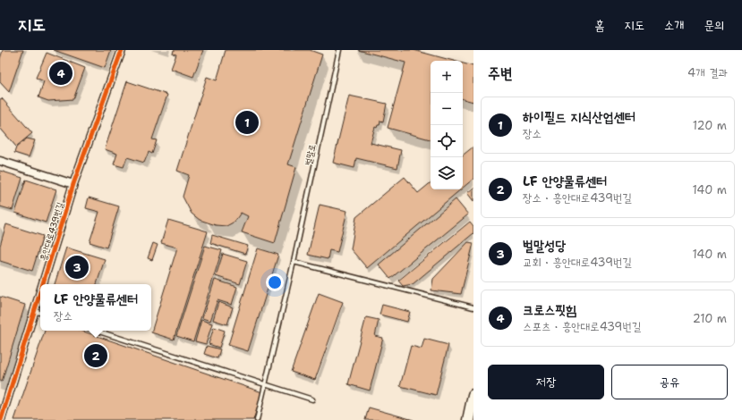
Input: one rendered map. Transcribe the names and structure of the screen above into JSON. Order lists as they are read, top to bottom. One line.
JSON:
{"streets":{"street":["흥안대로439번길"],"lane":["벌말로"]},"page":{"header":"지도","nav":["홈","지도","소개","문의"],"heading":["주변","4개 결과"],"pins":["4","1","3","2"],"map_buttons":["+","−"],"list":[{"mark":"1","name":"하이필드 지식산업센터","note":"장소","value":"120 m"},{"mark":"2","name":"LF 안양물류센터","note":"장소 · 흥안대로439번길","value":"140 m"},{"mark":"3","name":"벌말성당","note":"교회 · 흥안대로439번길","value":"140 m"},{"mark":"4","name":"크로스핏힘","note":"스포츠 · 흥안대로439번길","value":"210 m"}],"popup":["LF 안양물류센터","장소"],"buttons":["저장","공유"]}}
